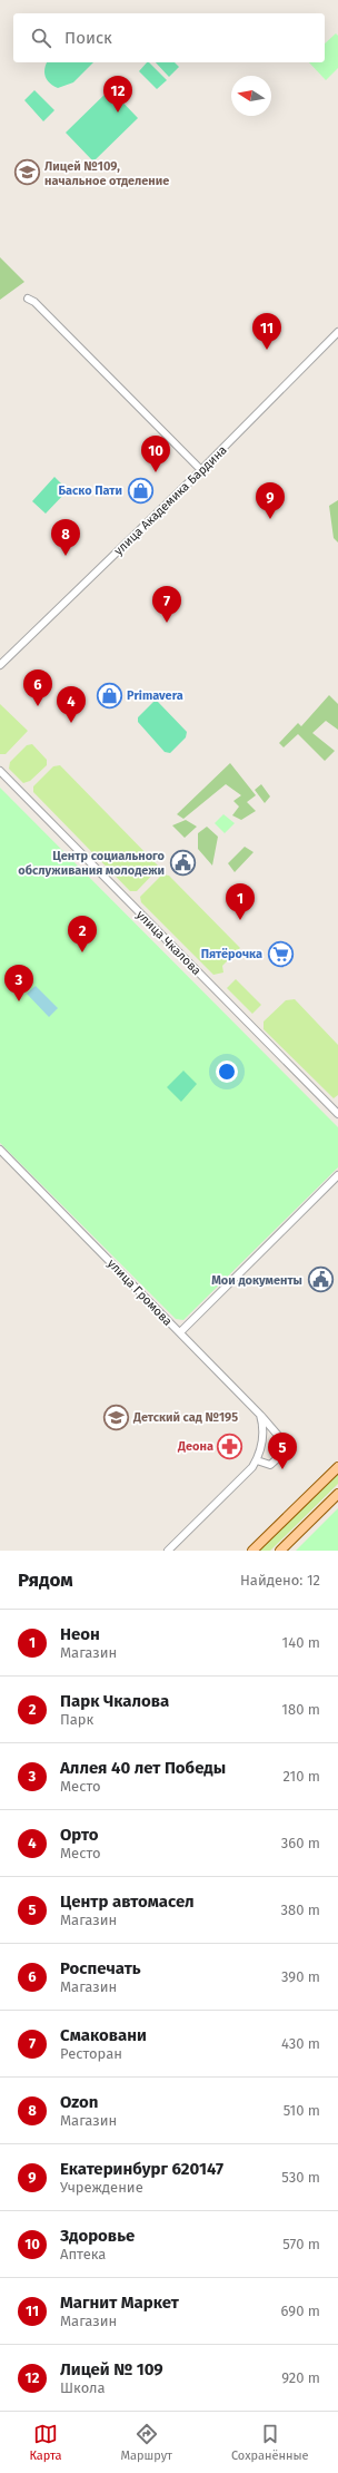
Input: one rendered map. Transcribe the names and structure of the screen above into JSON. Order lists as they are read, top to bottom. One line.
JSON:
{"streets":{"street":["улица Академика Бардина","улица Чкалова","улица Громова"]},"places":{"school or university":["Лицей №109, начальное отделение","Детский сад №195"],"shop":["Баско Пати","Primavera"],"public building":["Центр социального обслуживания молодежи","Мои документы"],"supermarket":["Пятёрочка"],"pharmacy":["Деона"]},"north":"left","page":{"search":"Поиск","pins":["12","11","10","9","8","7","6","4","1","2","3","5"],"heading":["Рядом","Найдено: 12"],"list":[{"mark":"1","name":"Неон","note":"Магазин","value":"140 m"},{"mark":"2","name":"Парк Чкалова","note":"Парк","value":"180 m"},{"mark":"3","name":"Аллея 40 лет Победы","note":"Место","value":"210 m"},{"mark":"4","name":"Орто","note":"Место","value":"360 m"},{"mark":"5","name":"Центр автомасел","note":"Магазин","value":"380 m"},{"mark":"6","name":"Роспечать","note":"Магазин","value":"390 m"},{"mark":"7","name":"Смаковани","note":"Ресторан","value":"430 m"},{"mark":"8","name":"Ozon","note":"Магазин","value":"510 m"},{"mark":"9","name":"Екатеринбург 620147","note":"Учреждение","value":"530 m"},{"mark":"10","name":"Здоровье","note":"Аптека","value":"570 m"},{"mark":"11","name":"Магнит Маркет","note":"Магазин","value":"690 m"},{"mark":"12","name":"Лицей № 109","note":"Школа","value":"920 m"}],"nav":["Карта","Маршрут","Сохранённые"]}}
